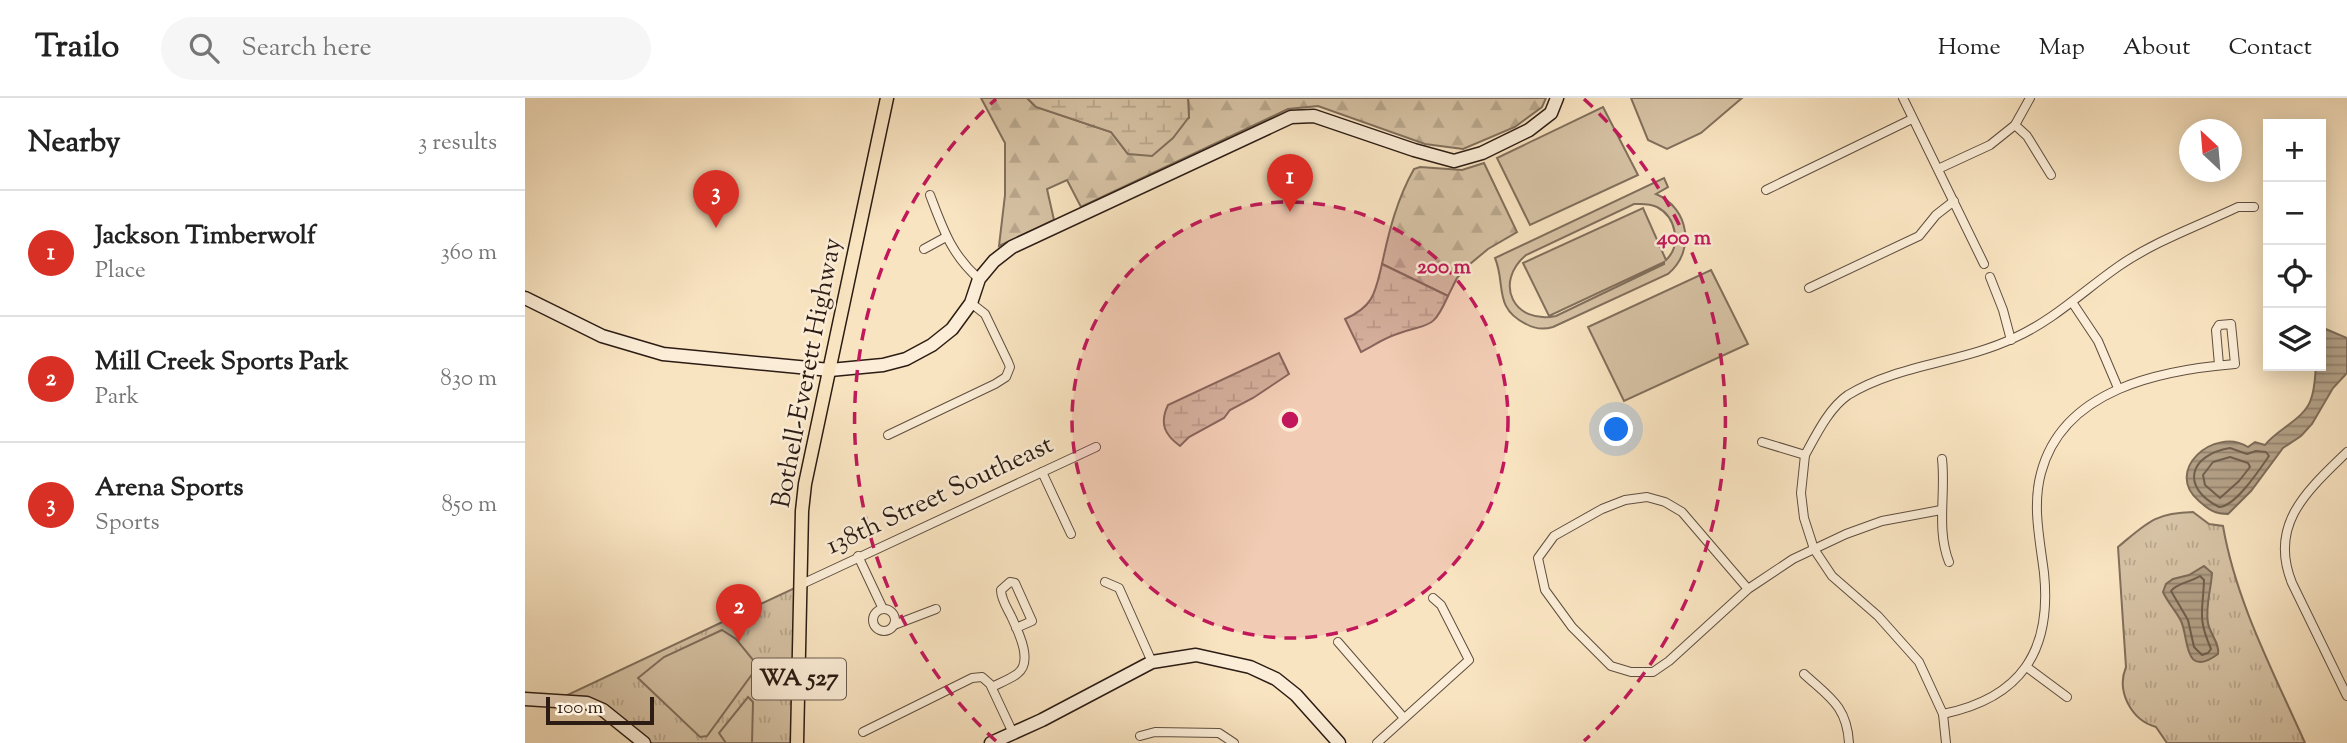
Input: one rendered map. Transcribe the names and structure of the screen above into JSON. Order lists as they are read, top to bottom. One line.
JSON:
{"streets":{"main road":["Bothell-Everett Highway","WA 527"],"street":["138th Street Southeast"]},"crossings":[["Bothell-Everett Highway","138th Street Southeast"]],"scale_bar":"100 m","north":"top left","page":{"header":"Trailo","search":"Search here","nav":["Home","Map","About","Contact"],"heading":["Nearby","3 results"],"map_buttons":["+","−"],"pins":["1","3","2"],"list":[{"mark":"1","name":"Jackson Timberwolf","note":"Place","value":"360 m"},{"mark":"2","name":"Mill Creek Sports Park","note":"Park","value":"830 m"},{"mark":"3","name":"Arena Sports","note":"Sports","value":"850 m"}],"scale":"100 m"},"rings":["400 m","200 m"]}
